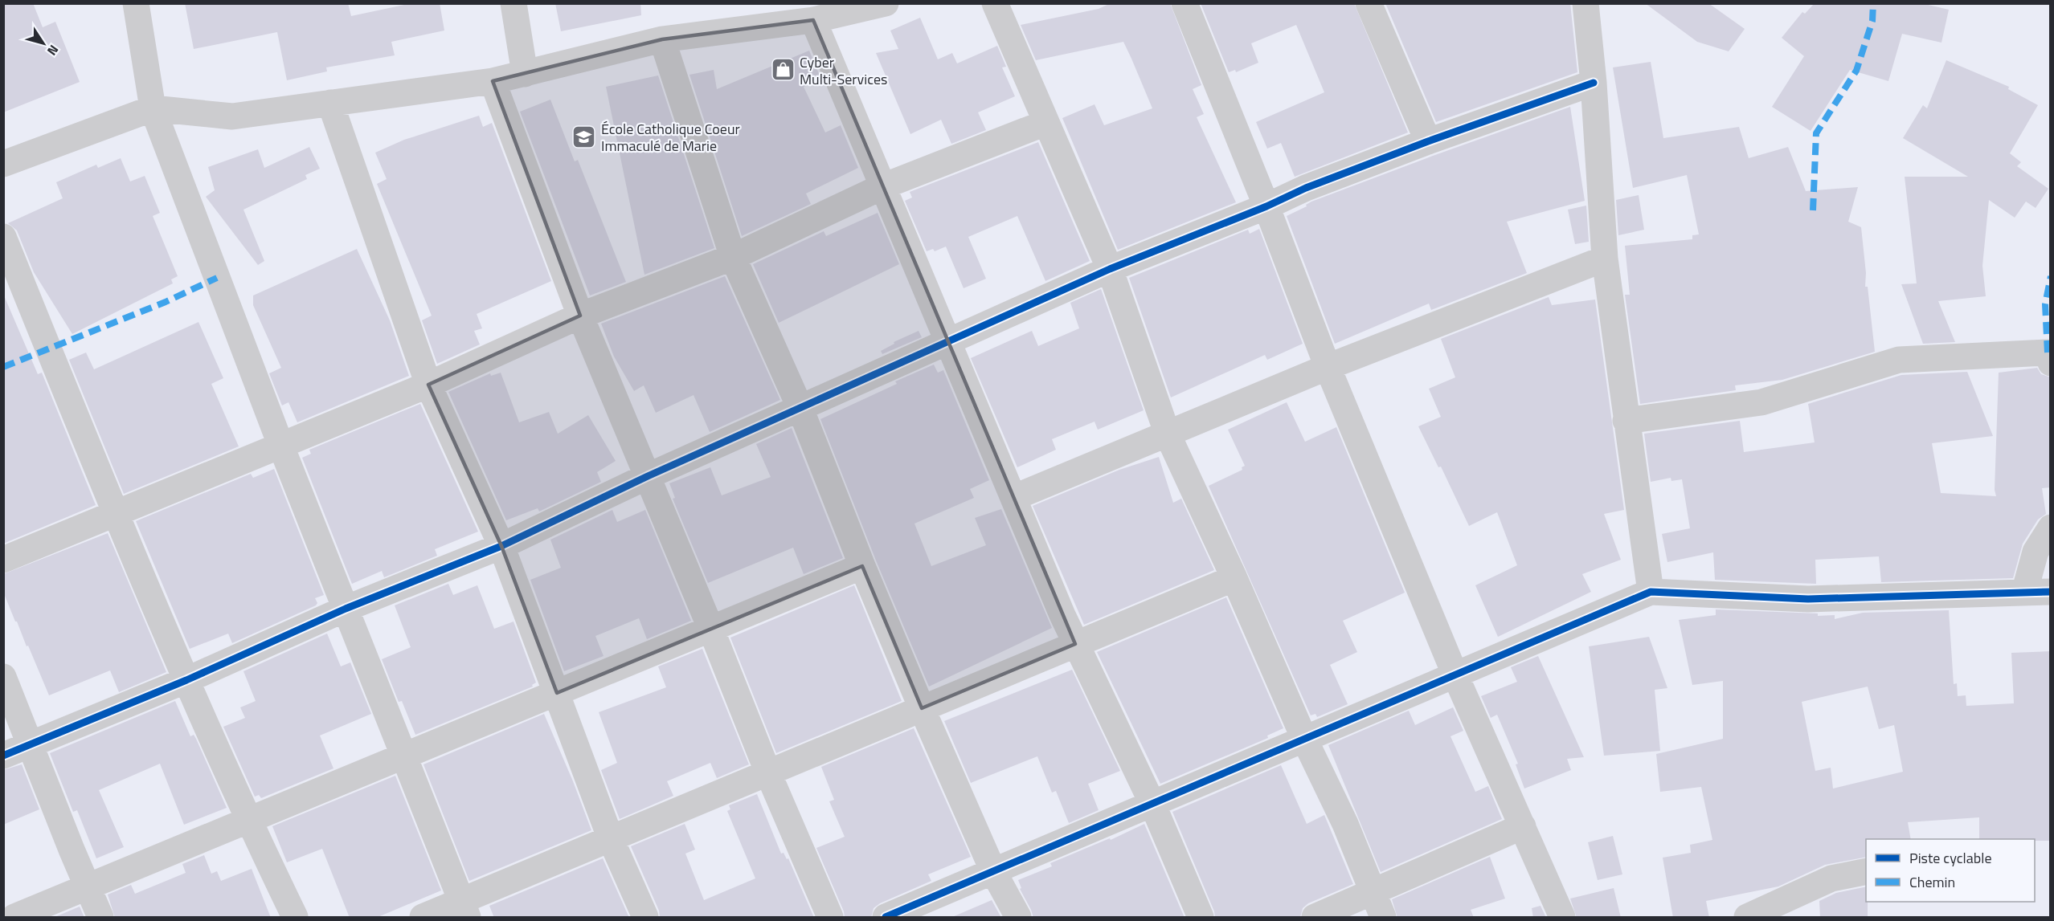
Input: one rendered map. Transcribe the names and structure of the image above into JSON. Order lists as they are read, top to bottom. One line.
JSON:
{"places":{"shop":["Cyber Multi-Services"],"school or university":["École Catholique Coeur Immaculé de Marie"]},"legend":["Piste cyclable","Chemin"],"north":"bottom right"}
